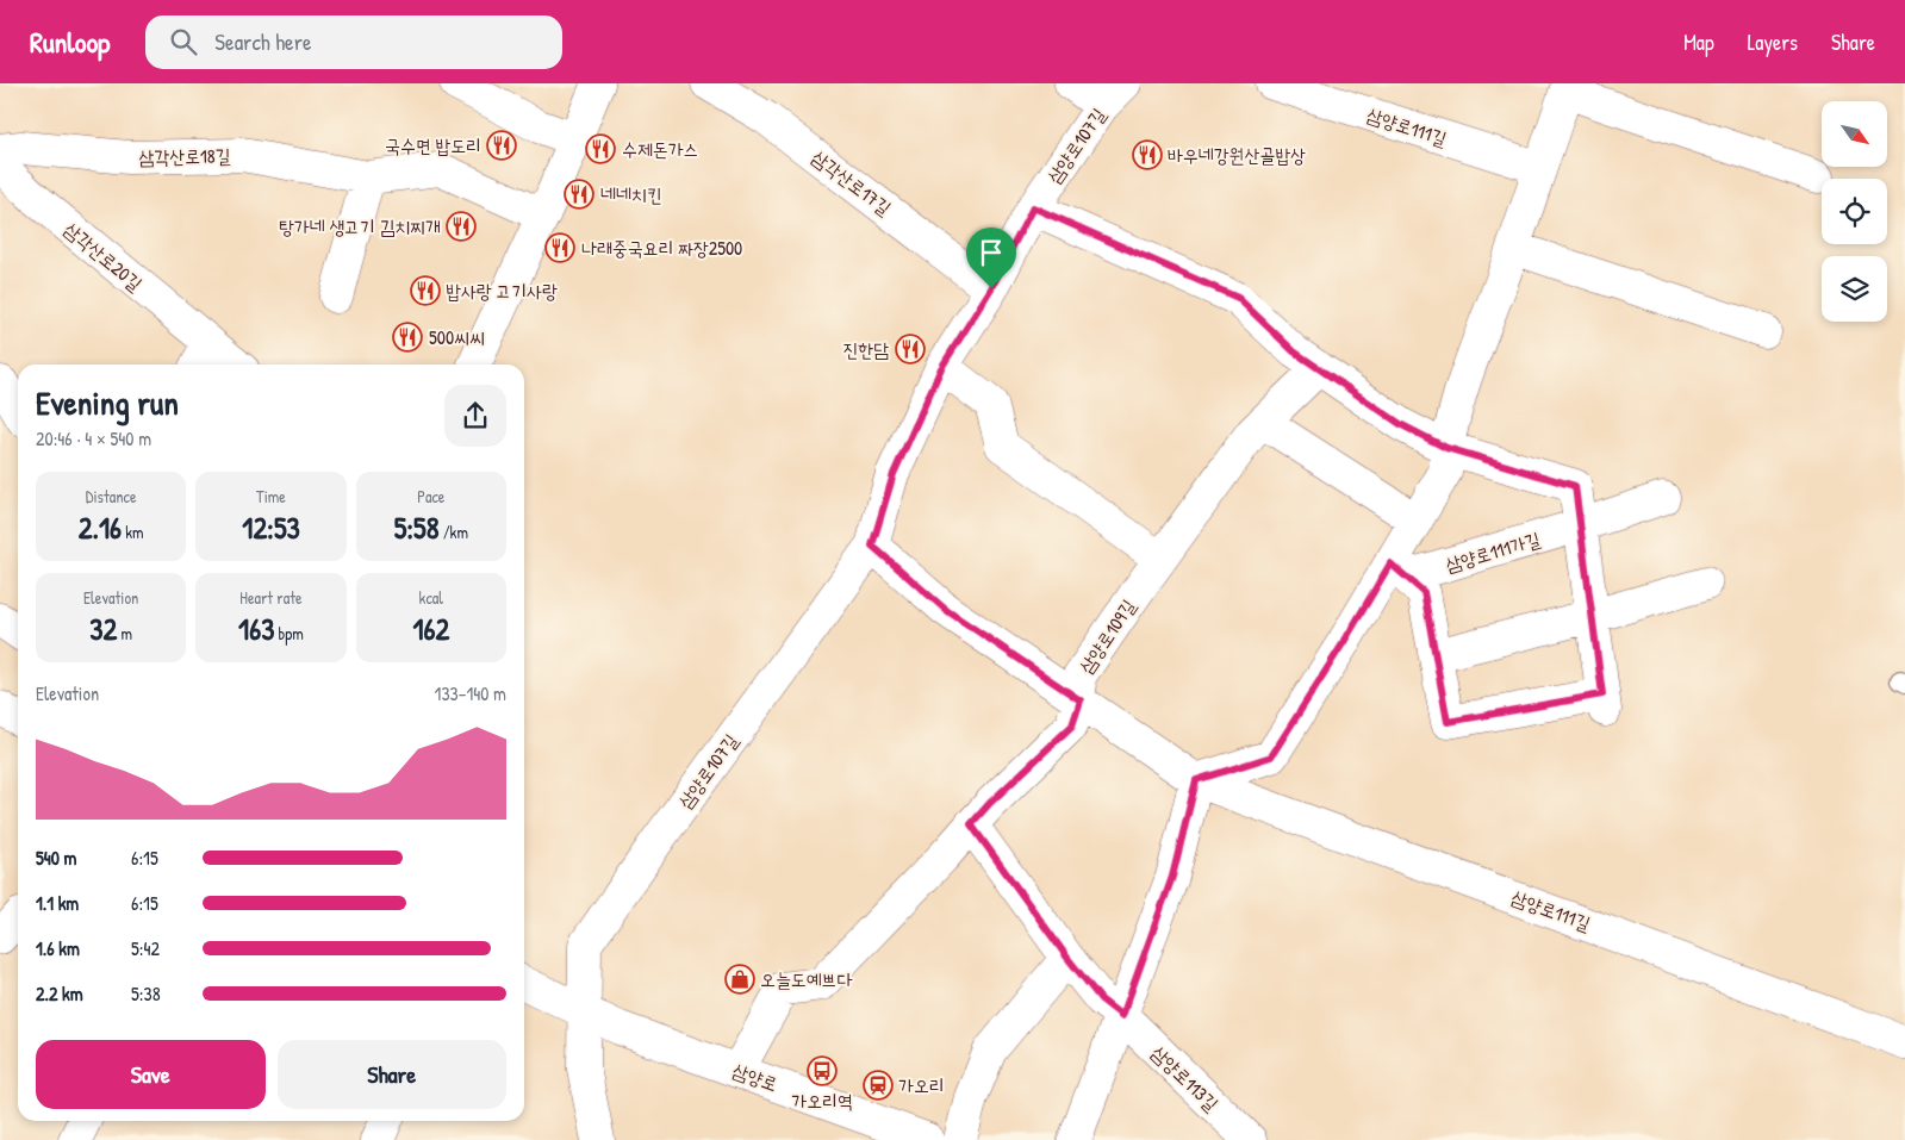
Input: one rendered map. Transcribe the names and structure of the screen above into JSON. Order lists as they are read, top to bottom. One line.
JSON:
{"streets":{"street":["삼양로111길","삼양로107길","삼각산로18길","삼각산로17길","삼각산로20길","삼양로111가길","삼양로109길","삼양로","삼양로113길"]},"crossings":[["삼양로107길","삼각산로17길"],["삼양로107길","삼양로"],["삼양로109길","삼양로"]],"places":{"restaurant":["국수면 밥도리","수제돈가스","바우네강원산골밥상","네네치킨","탕가네 생고기 김치찌개","나래중국요리 짜장2500","밥사랑 고기사랑","500씨씨","진한담"],"shop":["오늘도예쁘다"],"bus stop":["가오리역"],"station":["가오리"]},"north":"bottom right","page":{"header":"Runloop","search":"Search here","nav":["Map","Layers","Share"],"heading":["Evening run","20:46 · 4 × 540 m"],"stats":[["Distance","2.16 km"],["Time","12:53"],["Pace","5:58 /km"],["Elevation","32 m"],["Heart rate","163 bpm"],["kcal","162"]],"chart":["Elevation","133–140 m"],"list":[{"name":"540 m","note":"6:15"},{"name":"1.1 km","note":"6:15"},{"name":"1.6 km","note":"5:42"},{"name":"2.2 km","note":"5:38"}],"buttons":["Save","Share"]}}
